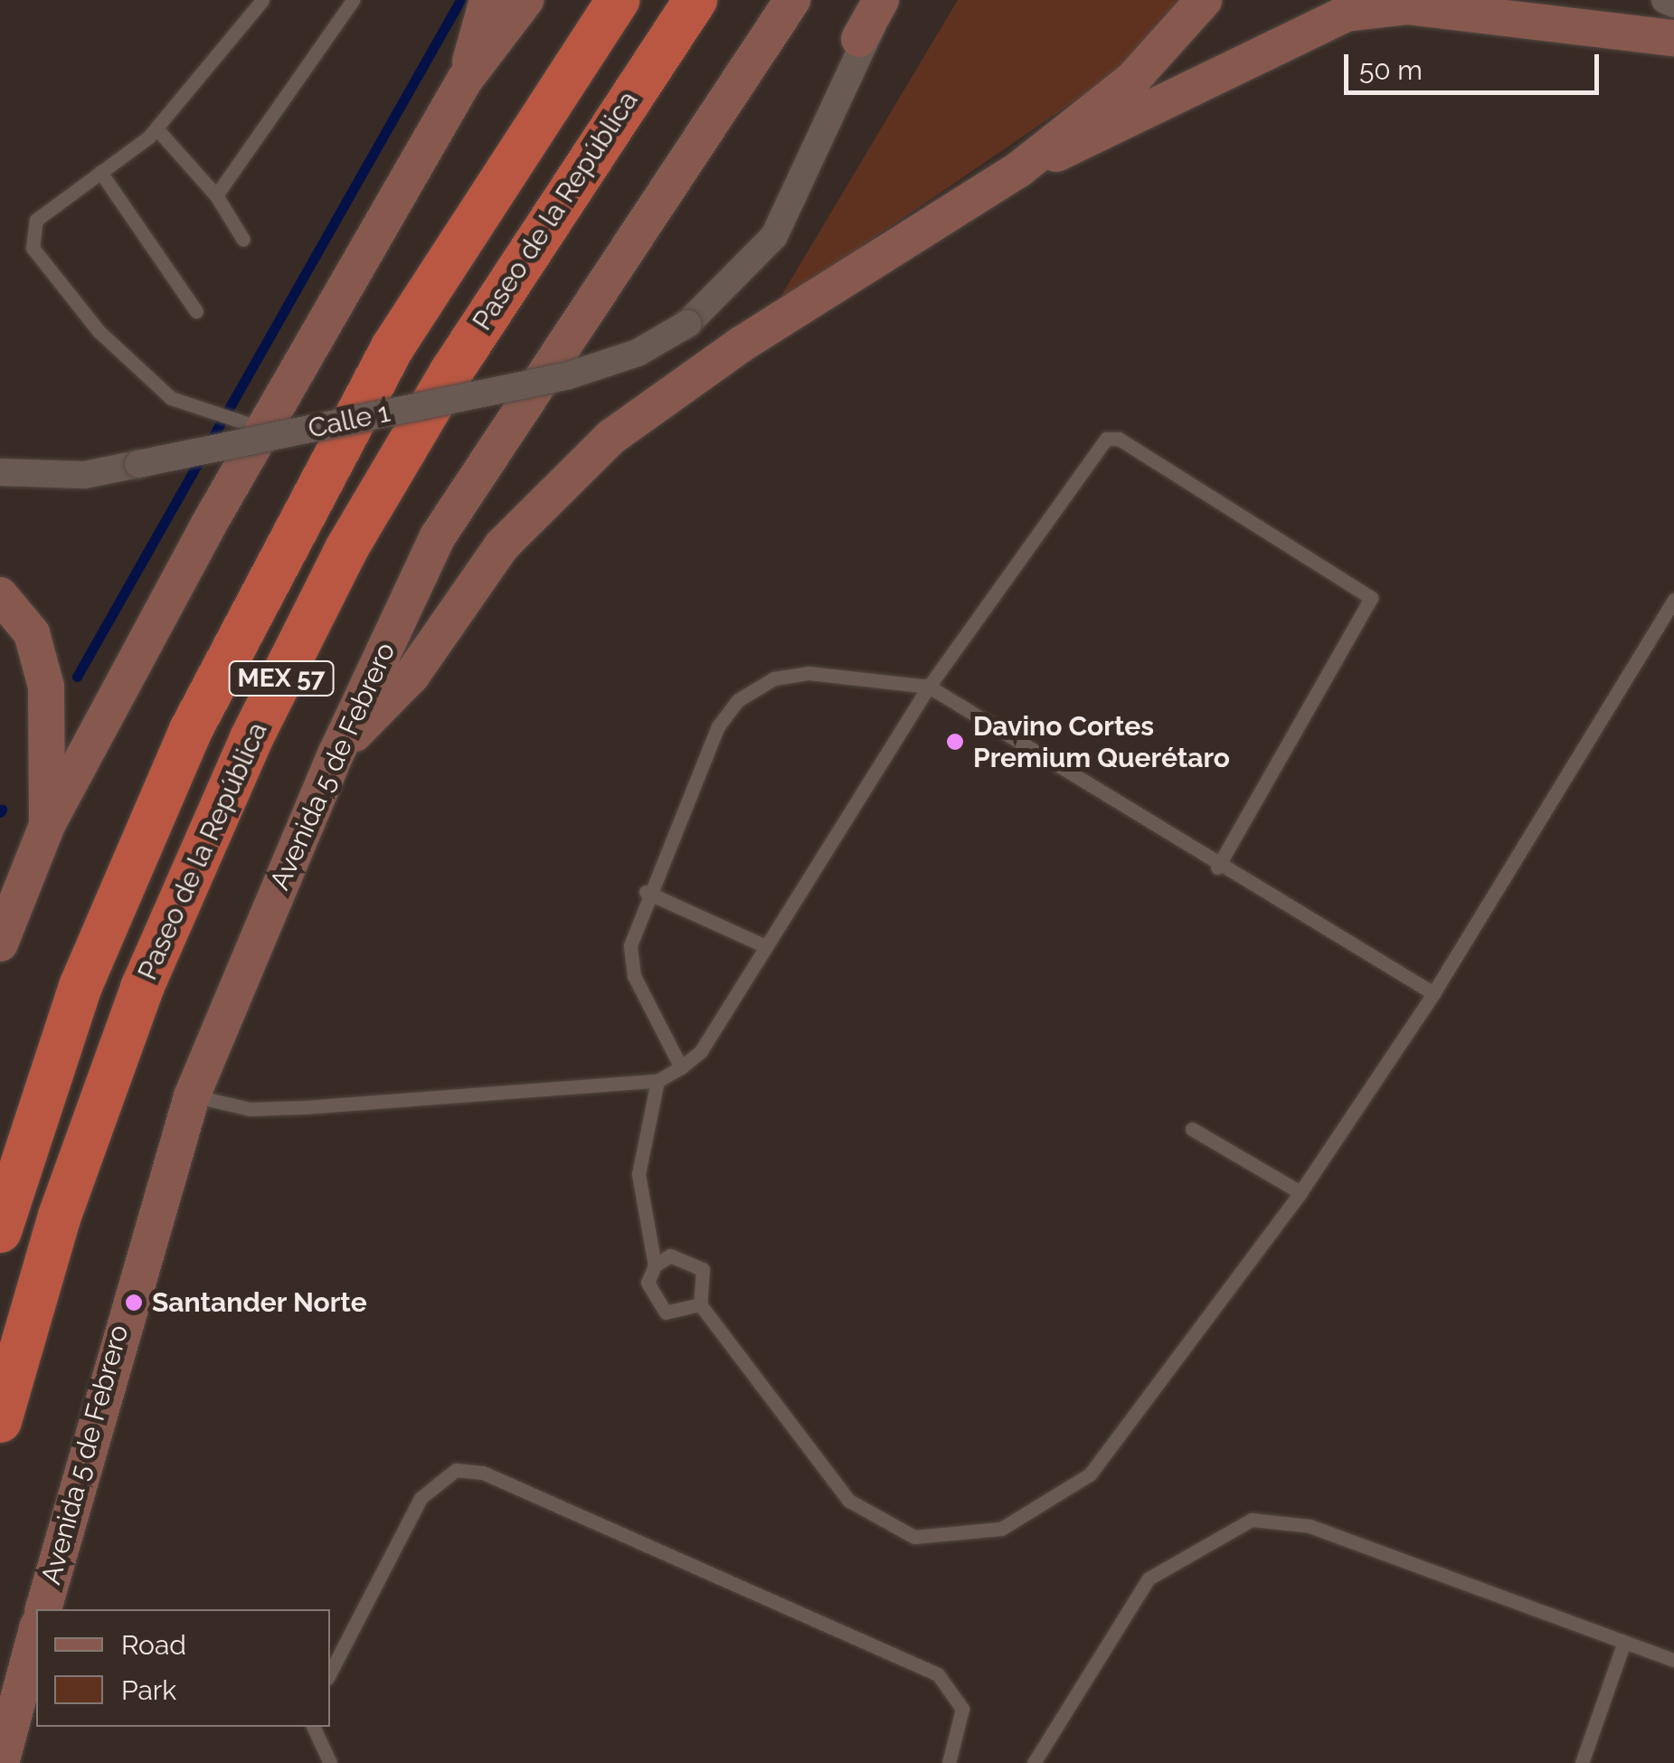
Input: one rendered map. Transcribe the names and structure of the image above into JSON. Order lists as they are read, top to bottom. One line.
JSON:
{"streets":{"highway":["Paseo de la República","MEX 57"],"main road":["Avenida 5 de Febrero"],"street":["Calle 1"]},"places":["Davino Cortes Premium Querétaro","Santander Norte"],"legend":["Road","Park"],"scale_bar":"50 m"}
